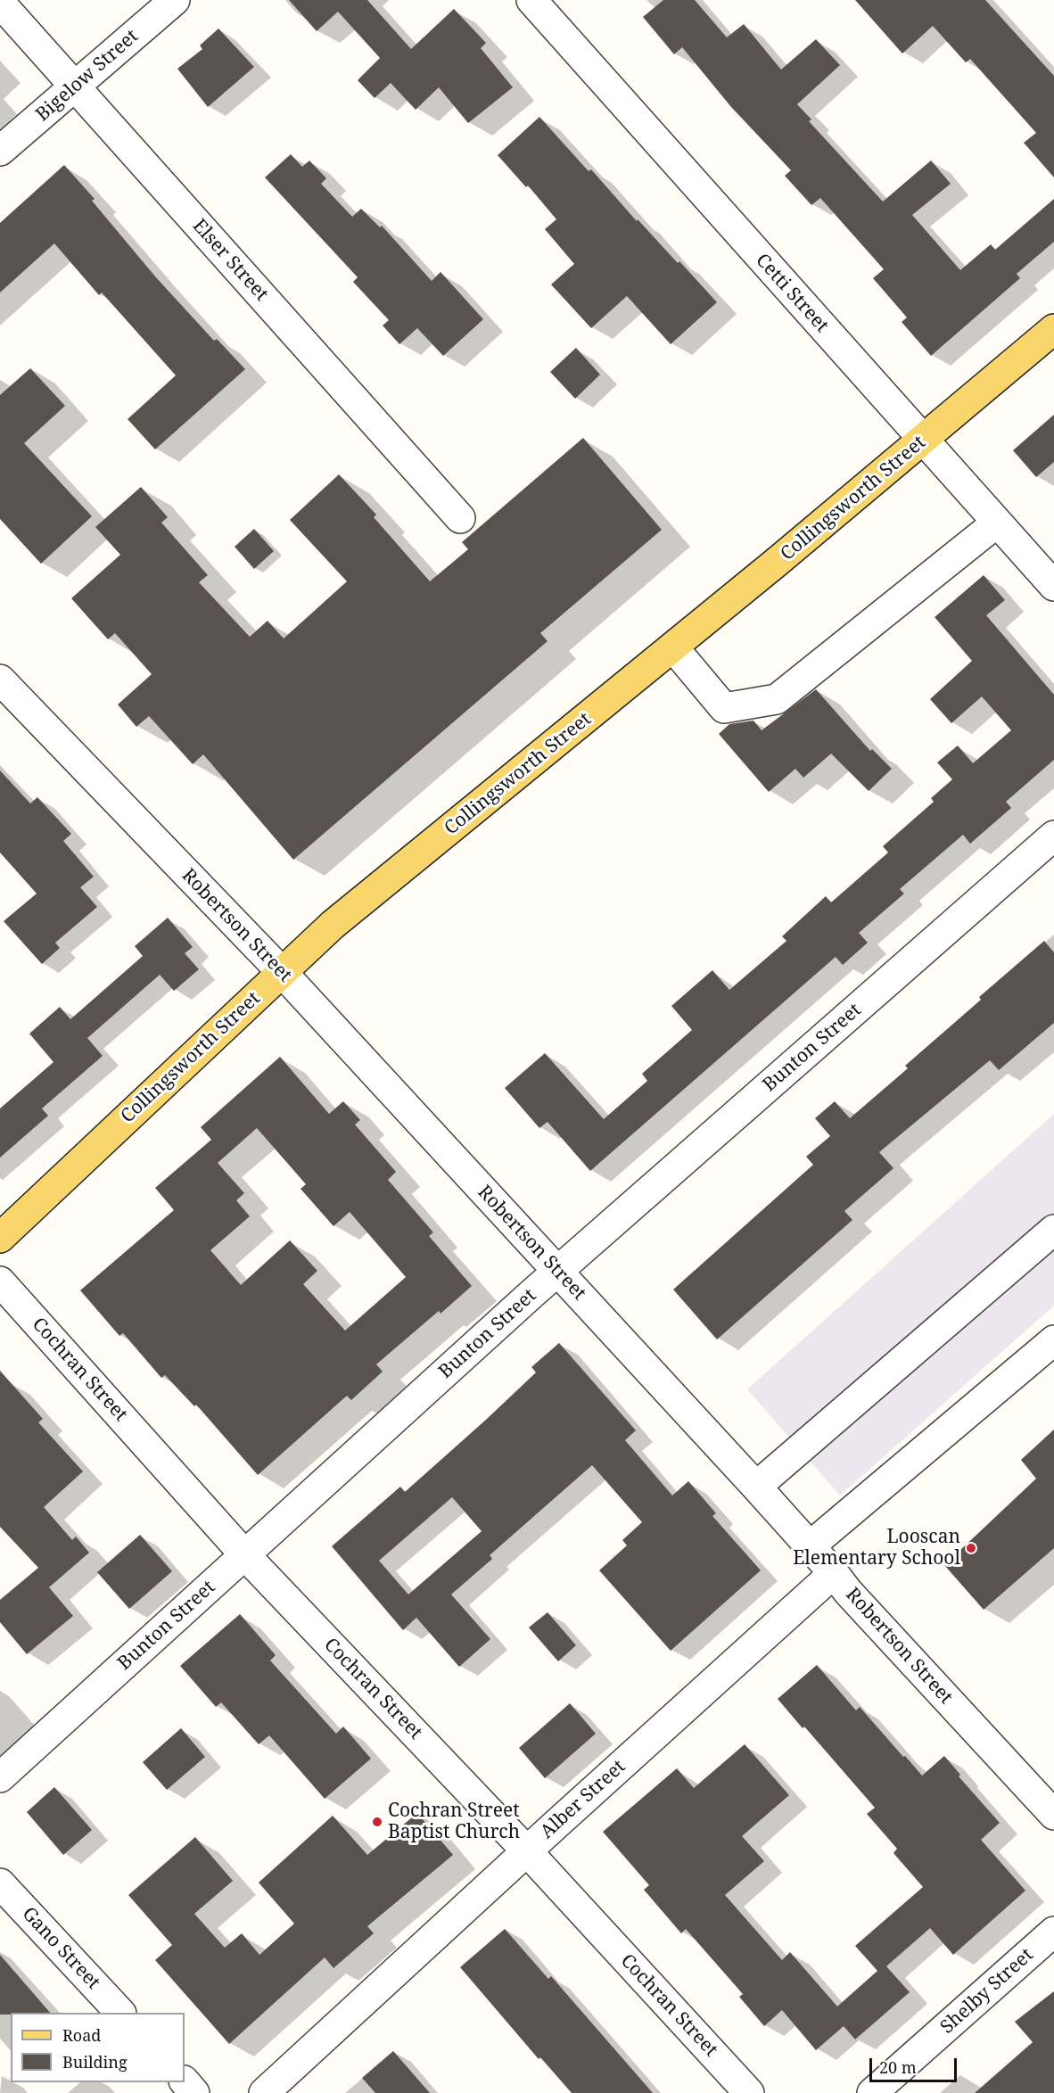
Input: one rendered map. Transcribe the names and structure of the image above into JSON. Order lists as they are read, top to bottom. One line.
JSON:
{"streets":{"main road":["Collingsworth Street"],"street":["Bigelow Street","Elser Street","Cetti Street","Robertson Street","Bunton Street","Cochran Street","Alber Street","Gano Street","Shelby Street"]},"crossings":[["Bigelow Street","Elser Street"],["Cetti Street","Collingsworth Street"],["Collingsworth Street","Robertson Street"],["Robertson Street","Bunton Street"],["Robertson Street","Alber Street"],["Bunton Street","Cochran Street"],["Cochran Street","Alber Street"]],"places":["Looscan Elementary School","Cochran Street Baptist Church"],"legend":["Road","Building"],"scale_bar":"20 m"}
